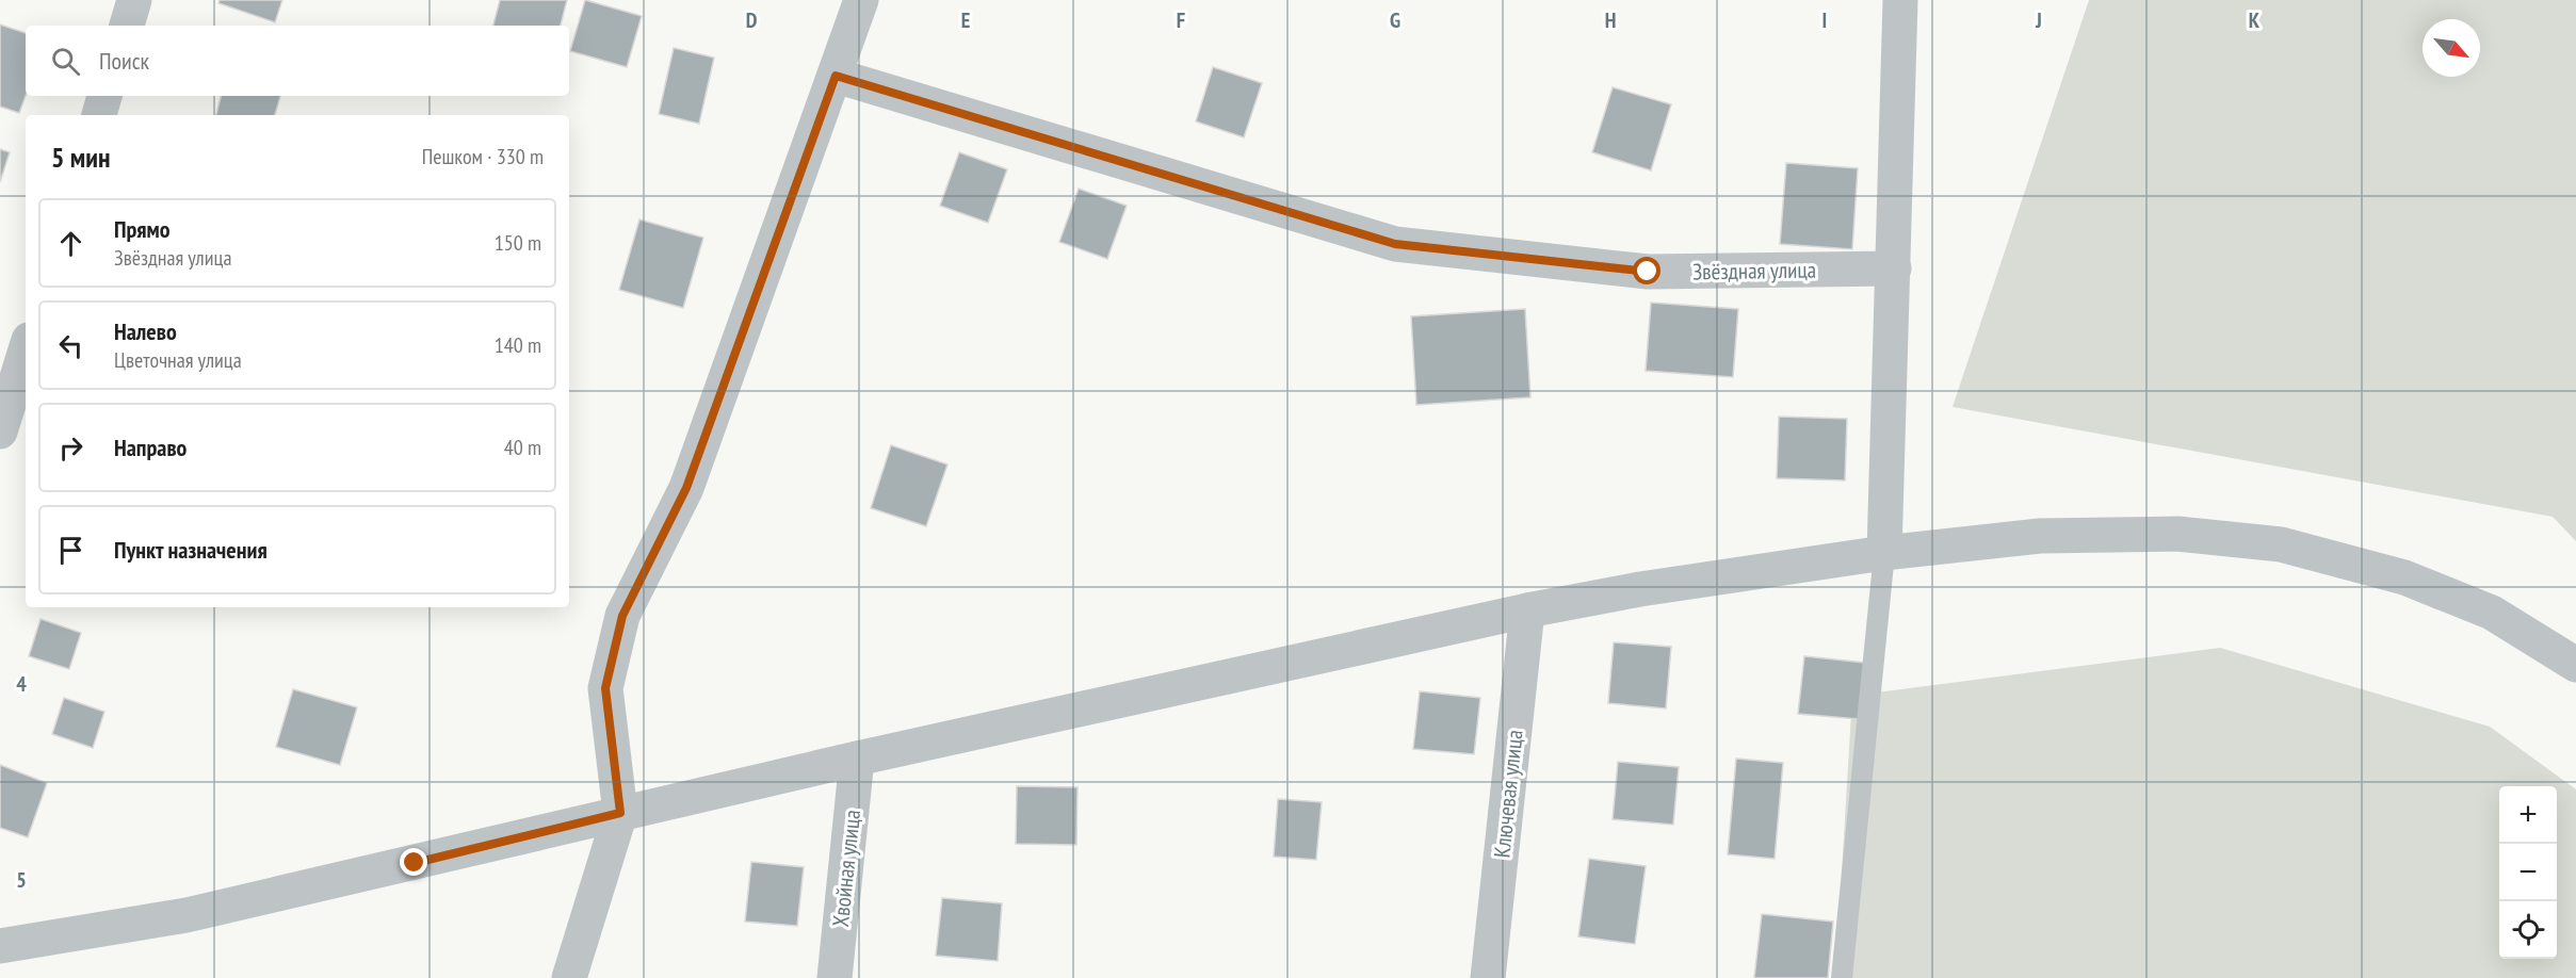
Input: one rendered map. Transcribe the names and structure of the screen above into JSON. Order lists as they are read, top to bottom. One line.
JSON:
{"streets":{"street":["Звёздная улица","Ключевая улица","Хвойная улица"]},"north":"bottom right","page":{"search":"Поиск","heading":["5 мин","Пешком · 330 m"],"list":[["Прямо","Звёздная улица","150 m"],["Налево","Цветочная улица","140 m"],["Направо","40 m"],"Пункт назначения"],"map_buttons":["+","−"]},"grid":{"columns":["D","E","F","G","H","I","J","K"],"rows":["4","5"]}}
